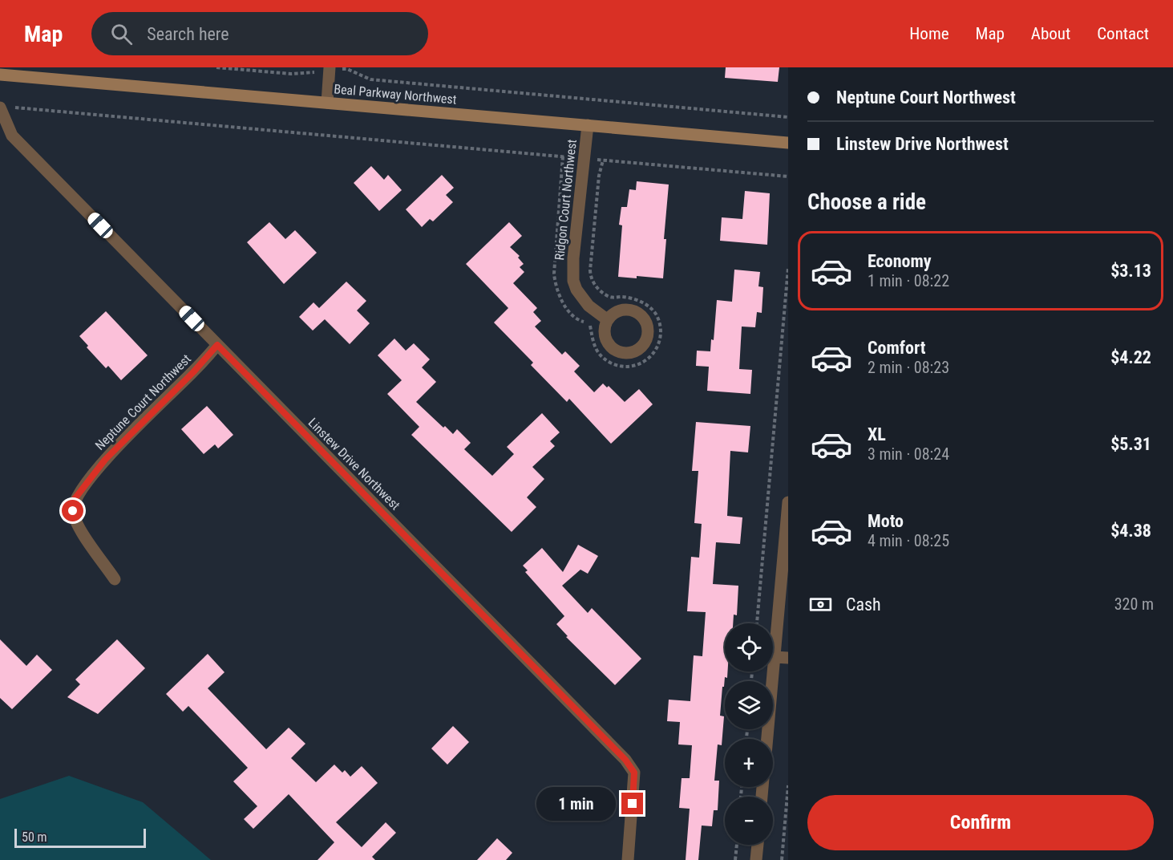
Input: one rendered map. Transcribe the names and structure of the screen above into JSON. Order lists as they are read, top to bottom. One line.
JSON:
{"streets":{"main road":["Beal Parkway Northwest"],"street":["Ridgon Court Northwest","Neptune Court Northwest","Linstew Drive Northwest"]},"crossings":[["Beal Parkway Northwest","Ridgon Court Northwest"],["Neptune Court Northwest","Linstew Drive Northwest"]],"scale_bar":"50 m","page":{"header":"Map","search":"Search here","nav":["Home","Map","About","Contact"],"banner":["Neptune Court Northwest","Linstew Drive Northwest"],"heading":"Choose a ride","list":[{"name":"Economy","note":"1 min · 08:22","value":"$3.13"},{"name":"Comfort","note":"2 min · 08:23","value":"$4.22"},{"name":"XL","note":"3 min · 08:24","value":"$5.31"},{"name":"Moto","note":"4 min · 08:25","value":"$4.38"}],"pay":["Cash","320 m"],"map_buttons":["+","−"],"buttons":"Confirm","bubble":"1 min","scale":"50 m"}}
